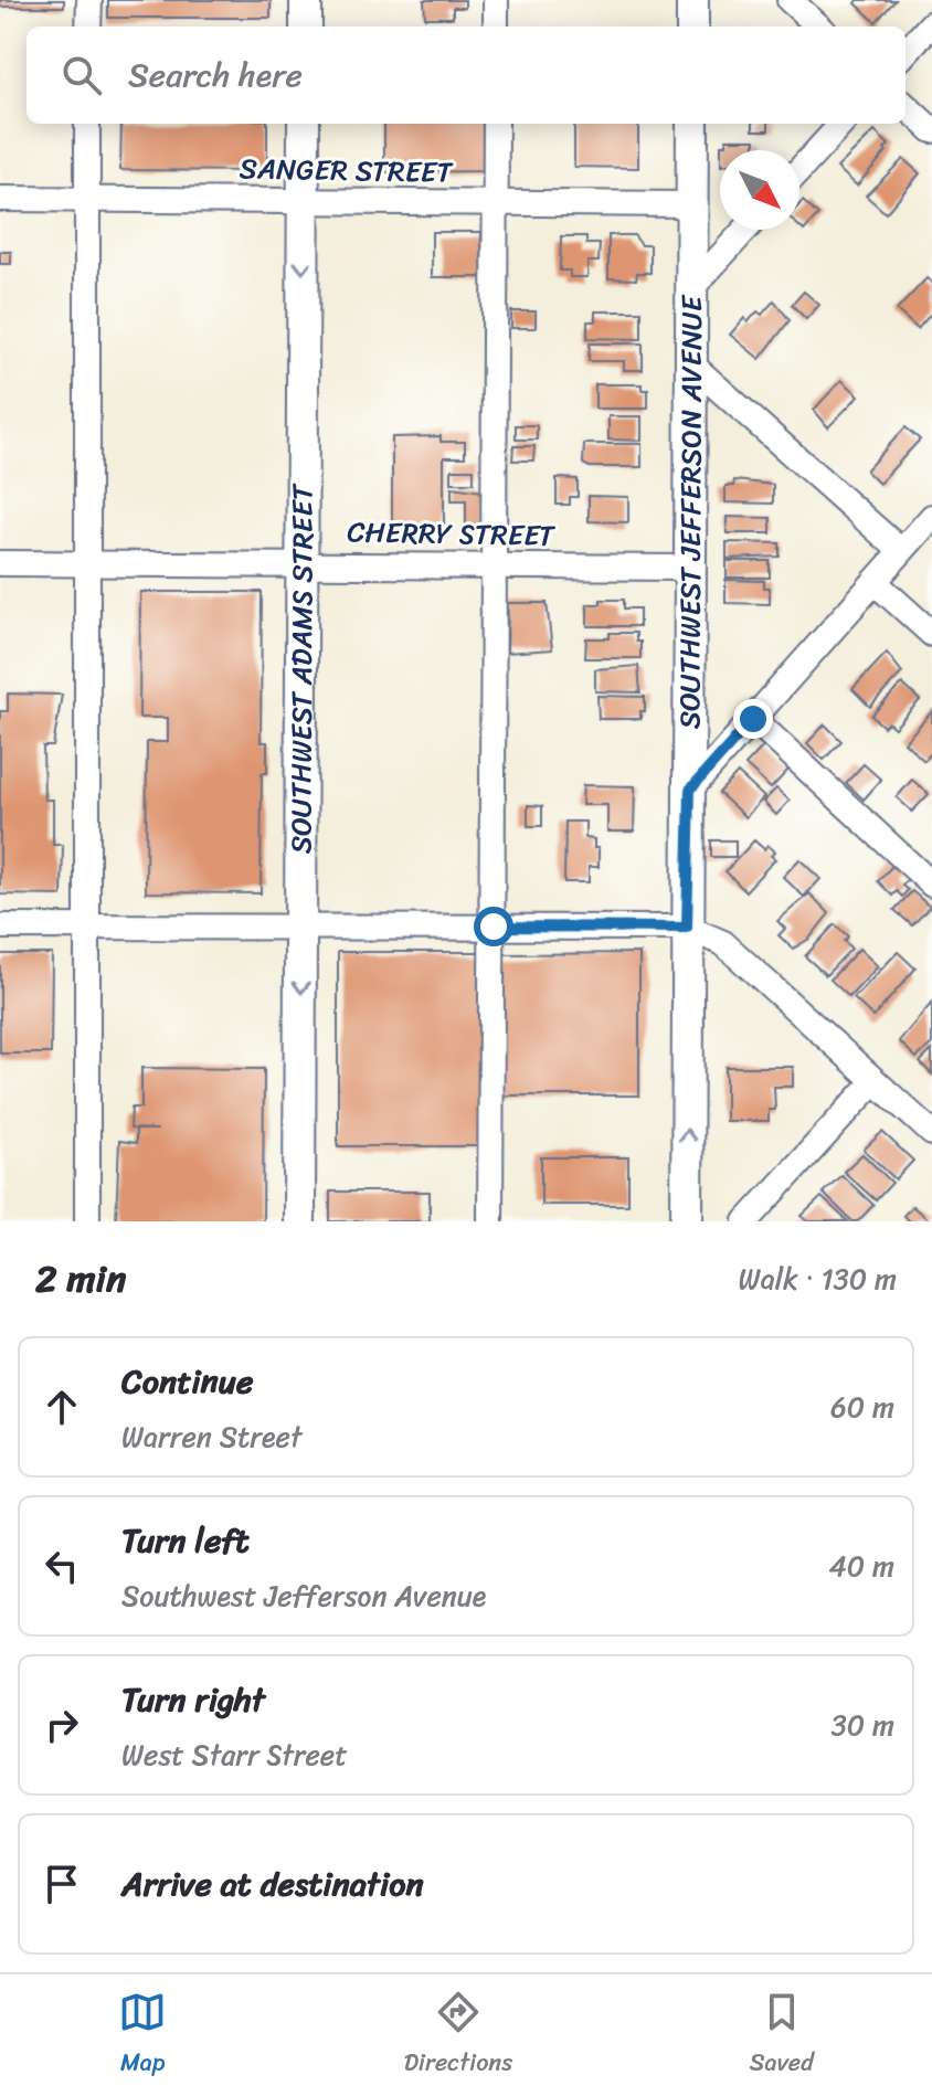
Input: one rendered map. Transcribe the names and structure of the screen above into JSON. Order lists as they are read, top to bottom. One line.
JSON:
{"streets":{"main road":["SOUTHWEST JEFFERSON AVENUE","SOUTHWEST ADAMS STREET"],"street":["SANGER STREET","CHERRY STREET"]},"crossings":[["SANGER STREET","SOUTHWEST JEFFERSON AVENUE"],["SANGER STREET","SOUTHWEST ADAMS STREET"],["SOUTHWEST JEFFERSON AVENUE","CHERRY STREET"],["CHERRY STREET","SOUTHWEST ADAMS STREET"]],"one_way":["SOUTHWEST ADAMS STREET"],"north":"bottom right","page":{"search":"Search here","heading":["2 min","Walk · 130 m"],"list":[["Continue","Warren Street","60 m"],["Turn left","Southwest Jefferson Avenue","40 m"],["Turn right","West Starr Street","30 m"],"Arrive at destination"],"nav":["Map","Directions","Saved"]}}
